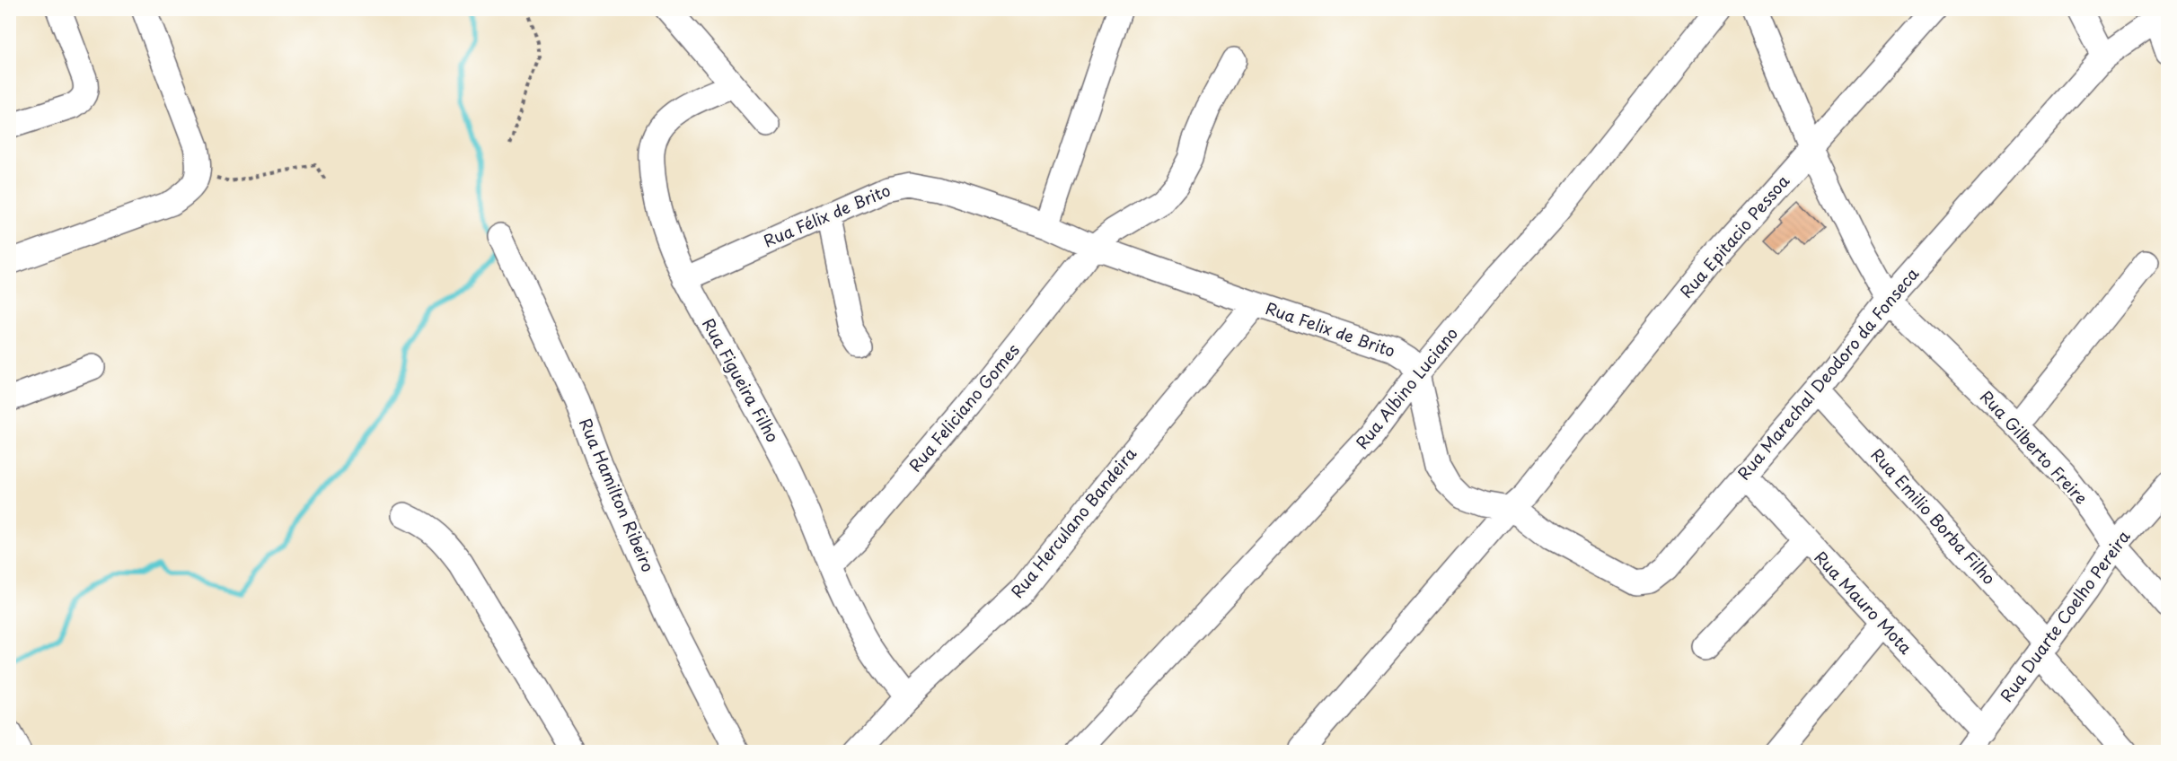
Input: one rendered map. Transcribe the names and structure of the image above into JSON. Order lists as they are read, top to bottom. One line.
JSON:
{"streets":{"street":["Rua Félix de Brito","Rua Epitacio Pessoa","Rua Felix de Brito","Rua Marechal Deodoro da Fonseca","Rua Figueira Filho","Rua Albino Luciano","Rua Feliciano Gomes","Rua Gilberto Freire","Rua Hamilton Ribeiro","Rua Emilio Borba Filho","Rua Herculano Bandeira","Rua Mauro Mota","Rua Duarte Coelho Pereira"]},"crossings":[["Rua Félix de Brito","Rua Felix de Brito"],["Rua Félix de Brito","Rua Figueira Filho"],["Rua Félix de Brito","Rua Feliciano Gomes"],["Rua Epitacio Pessoa","Rua Felix de Brito"],["Rua Epitacio Pessoa","Rua Marechal Deodoro da Fonseca"],["Rua Epitacio Pessoa","Rua Gilberto Freire"],["Rua Felix de Brito","Rua Marechal Deodoro da Fonseca"],["Rua Felix de Brito","Rua Albino Luciano"],["Rua Felix de Brito","Rua Feliciano Gomes"],["Rua Felix de Brito","Rua Herculano Bandeira"],["Rua Marechal Deodoro da Fonseca","Rua Gilberto Freire"],["Rua Marechal Deodoro da Fonseca","Rua Emilio Borba Filho"],["Rua Marechal Deodoro da Fonseca","Rua Mauro Mota"],["Rua Figueira Filho","Rua Feliciano Gomes"],["Rua Figueira Filho","Rua Herculano Bandeira"],["Rua Gilberto Freire","Rua Duarte Coelho Pereira"],["Rua Emilio Borba Filho","Rua Duarte Coelho Pereira"],["Rua Mauro Mota","Rua Duarte Coelho Pereira"]]}
